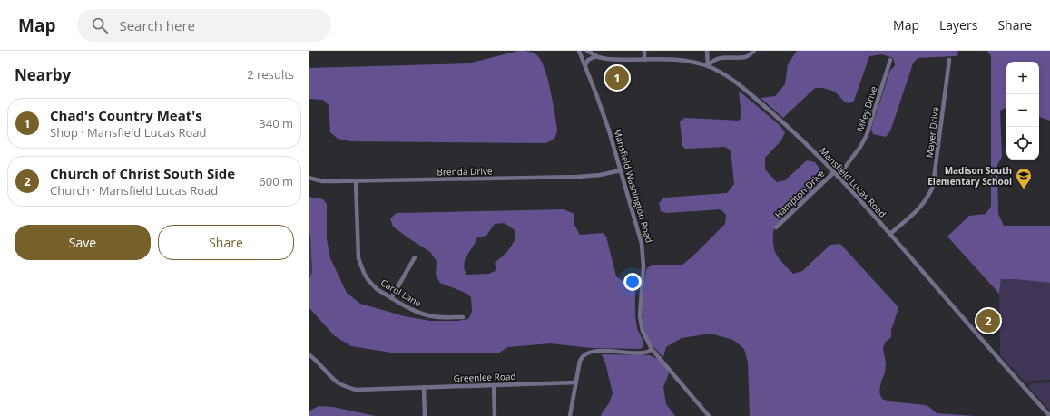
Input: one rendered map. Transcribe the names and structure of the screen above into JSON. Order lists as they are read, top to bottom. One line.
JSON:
{"streets":{"street":["Miley Drive","Mayer Drive","Brenda Drive","Mansfield Lucas Road","Mansfield Washington Road","Hampton Drive","Carol Lane","Greenlee Road"]},"crossings":[["Miley Drive","Mansfield Lucas Road"],["Mayer Drive","Mansfield Lucas Road"],["Brenda Drive","Mansfield Washington Road"],["Brenda Drive","Carol Lane"],["Mansfield Lucas Road","Hampton Drive"]],"places":{"school or university":["Madison South Elementary School"]},"page":{"header":"Map","search":"Search here","nav":["Map","Layers","Share"],"heading":["Nearby","2 results"],"map_buttons":["+","−"],"pins":["1","2"],"list":[{"mark":"1","name":"Chad's Country Meat's","note":"Shop · Mansfield Lucas Road","value":"340 m"},{"mark":"2","name":"Church of Christ South Side","note":"Church · Mansfield Lucas Road","value":"600 m"}],"buttons":["Save","Share"]}}
